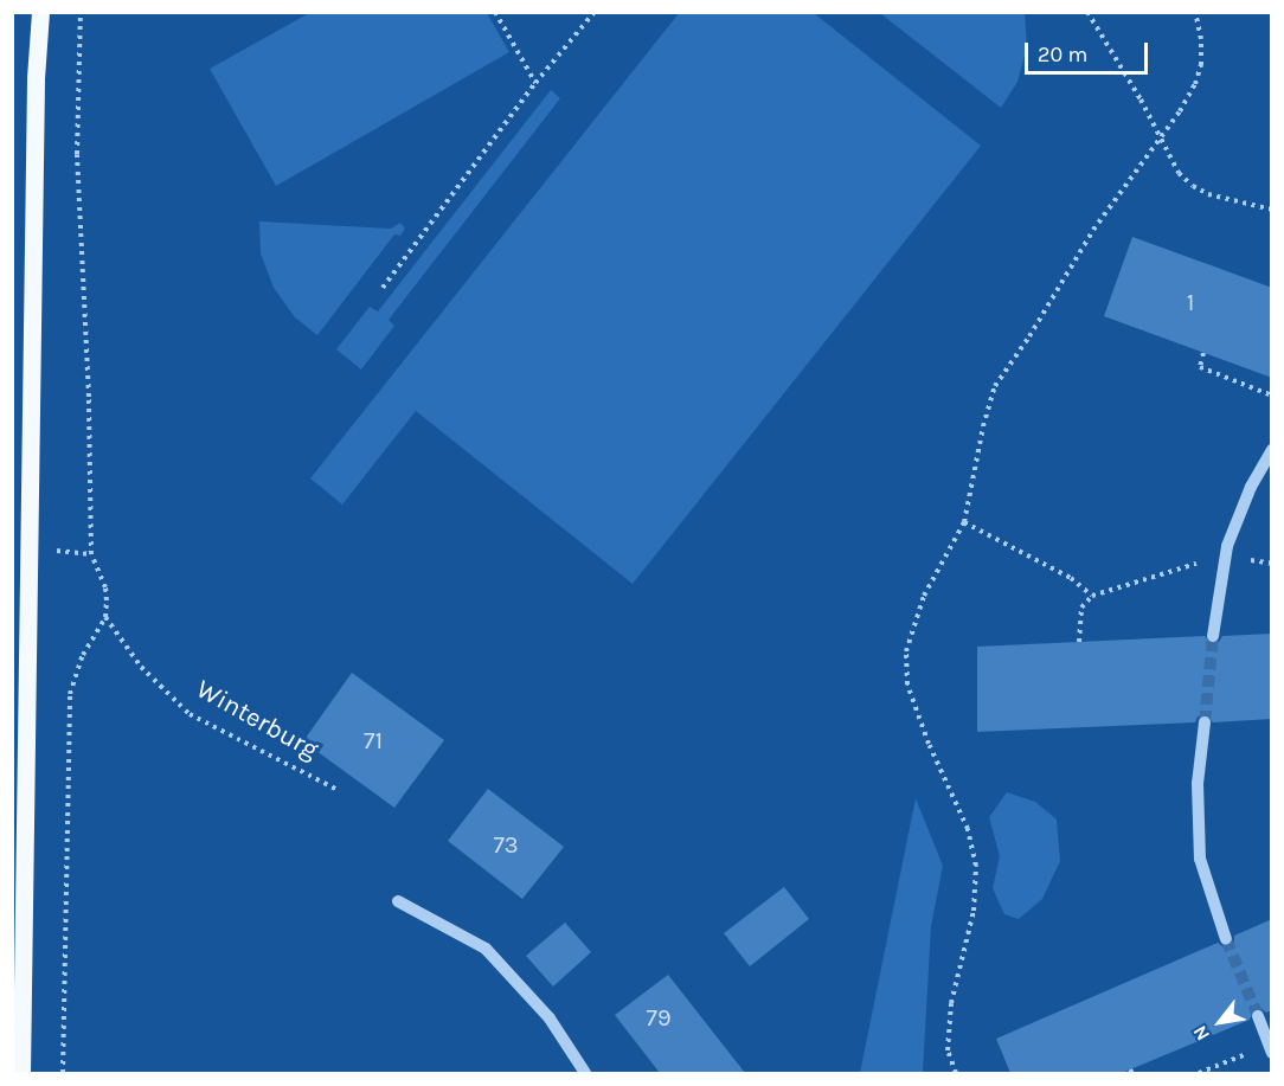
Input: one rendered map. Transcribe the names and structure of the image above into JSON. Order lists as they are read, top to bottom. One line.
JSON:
{"streets":{"path":["Winterburg"]},"house_numbers":["1","71","73","79"],"scale_bar":"20 m","north":"bottom left"}
